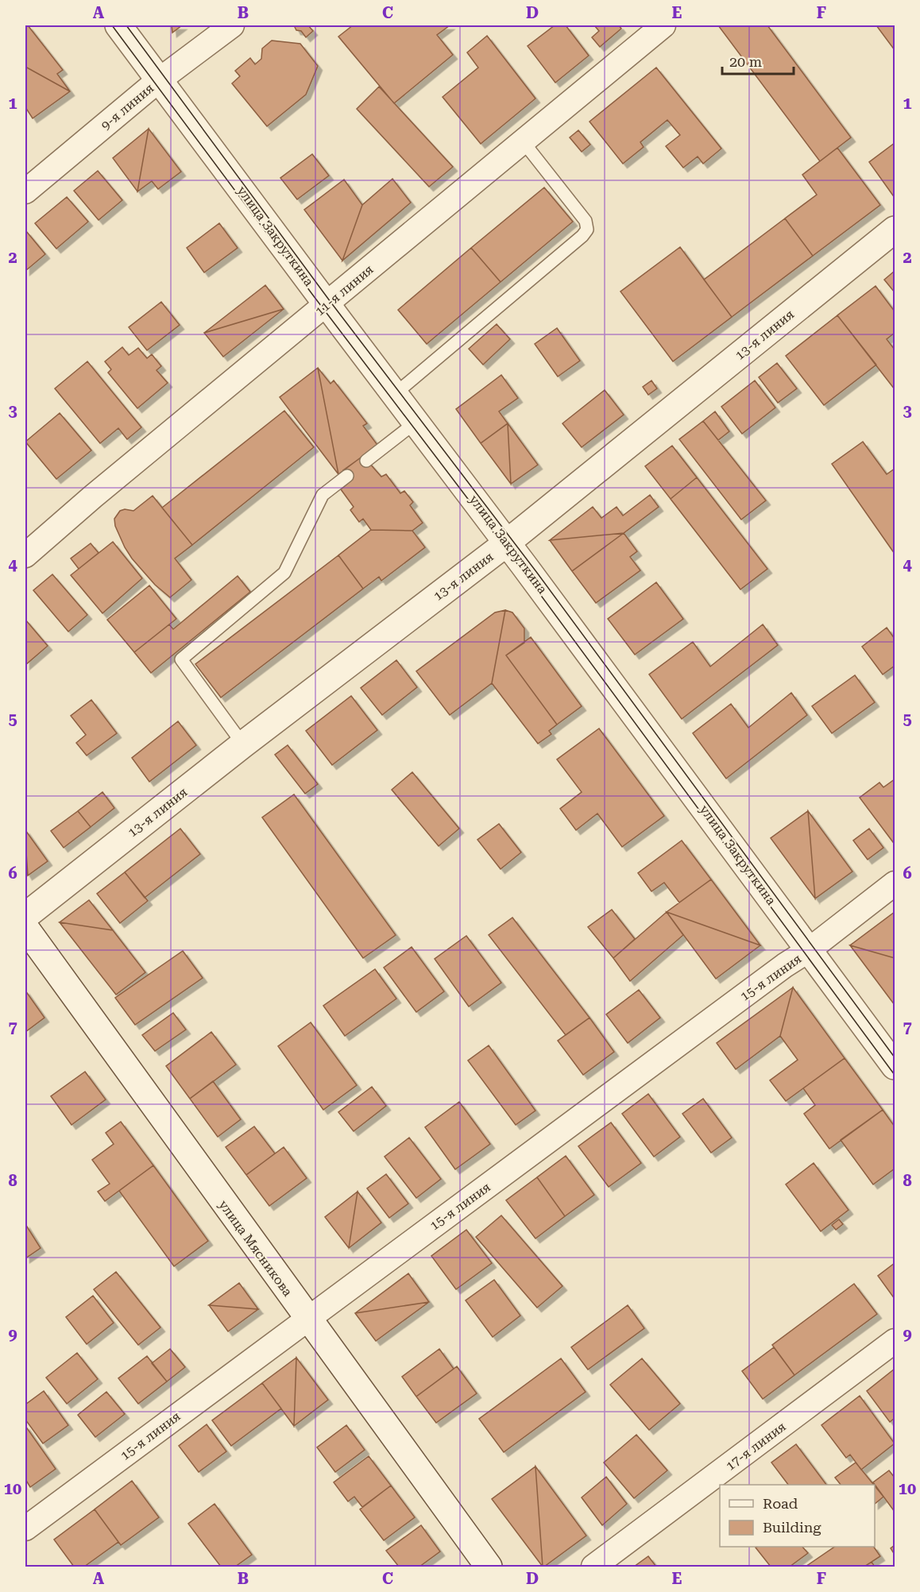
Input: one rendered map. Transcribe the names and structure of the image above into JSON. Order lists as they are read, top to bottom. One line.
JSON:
{"streets":{"street":["9-я линия","улица Закруткина","11-я линия","13-я линия","15-я линия","улица Мясникова","17-я линия"]},"crossings":[["9-я линия","улица Закруткина"],["улица Закруткина","11-я линия"],["улица Закруткина","13-я линия"],["улица Закруткина","15-я линия"],["15-я линия","улица Мясникова"]],"legend":["Road","Building"],"scale_bar":"20 m","grid":{"columns":["A","B","C","D","E","F"],"rows":["1","2","3","4","5","6","7","8","9","10"]}}
